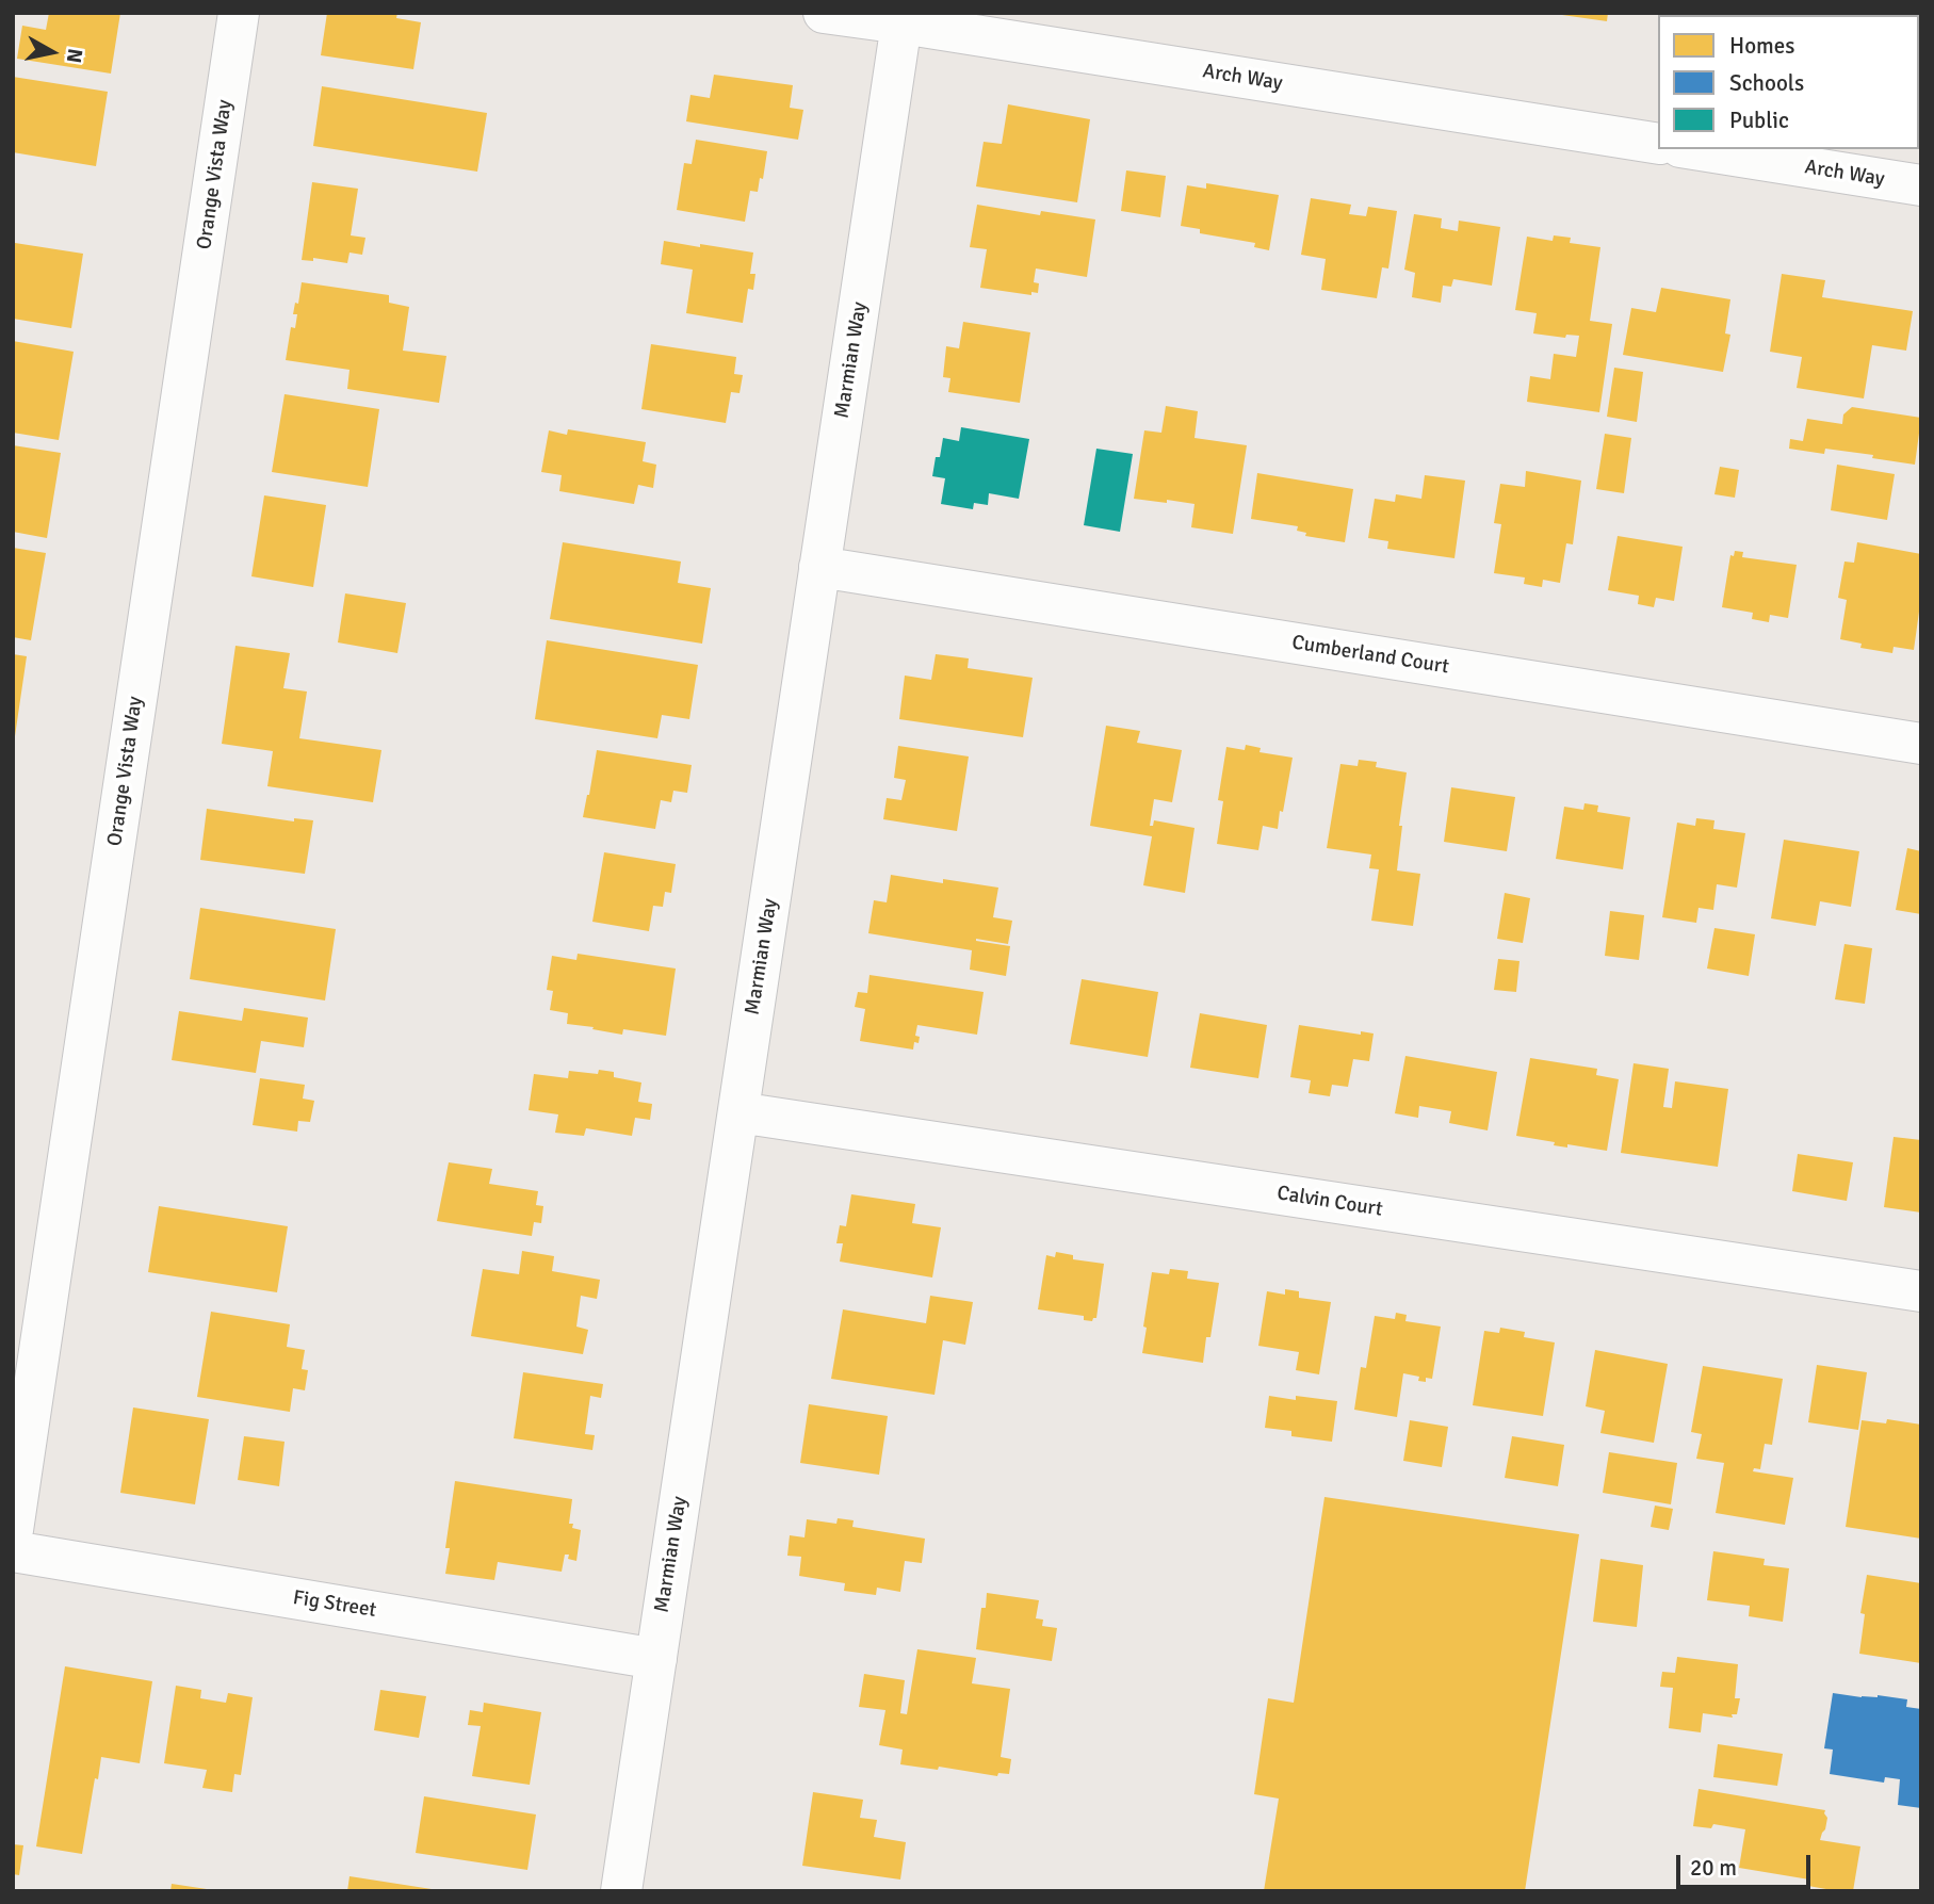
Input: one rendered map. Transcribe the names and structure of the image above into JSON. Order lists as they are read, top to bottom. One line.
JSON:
{"streets":{"street":["Arch Way","Orange Vista Way","Marmian Way","Cumberland Court","Calvin Court","Fig Street"]},"crossings":[["Arch Way","Marmian Way"],["Marmian Way","Cumberland Court"],["Marmian Way","Calvin Court"],["Marmian Way","Fig Street"]],"legend":["Homes","Schools","Public"],"scale_bar":"20 m","north":"right"}
